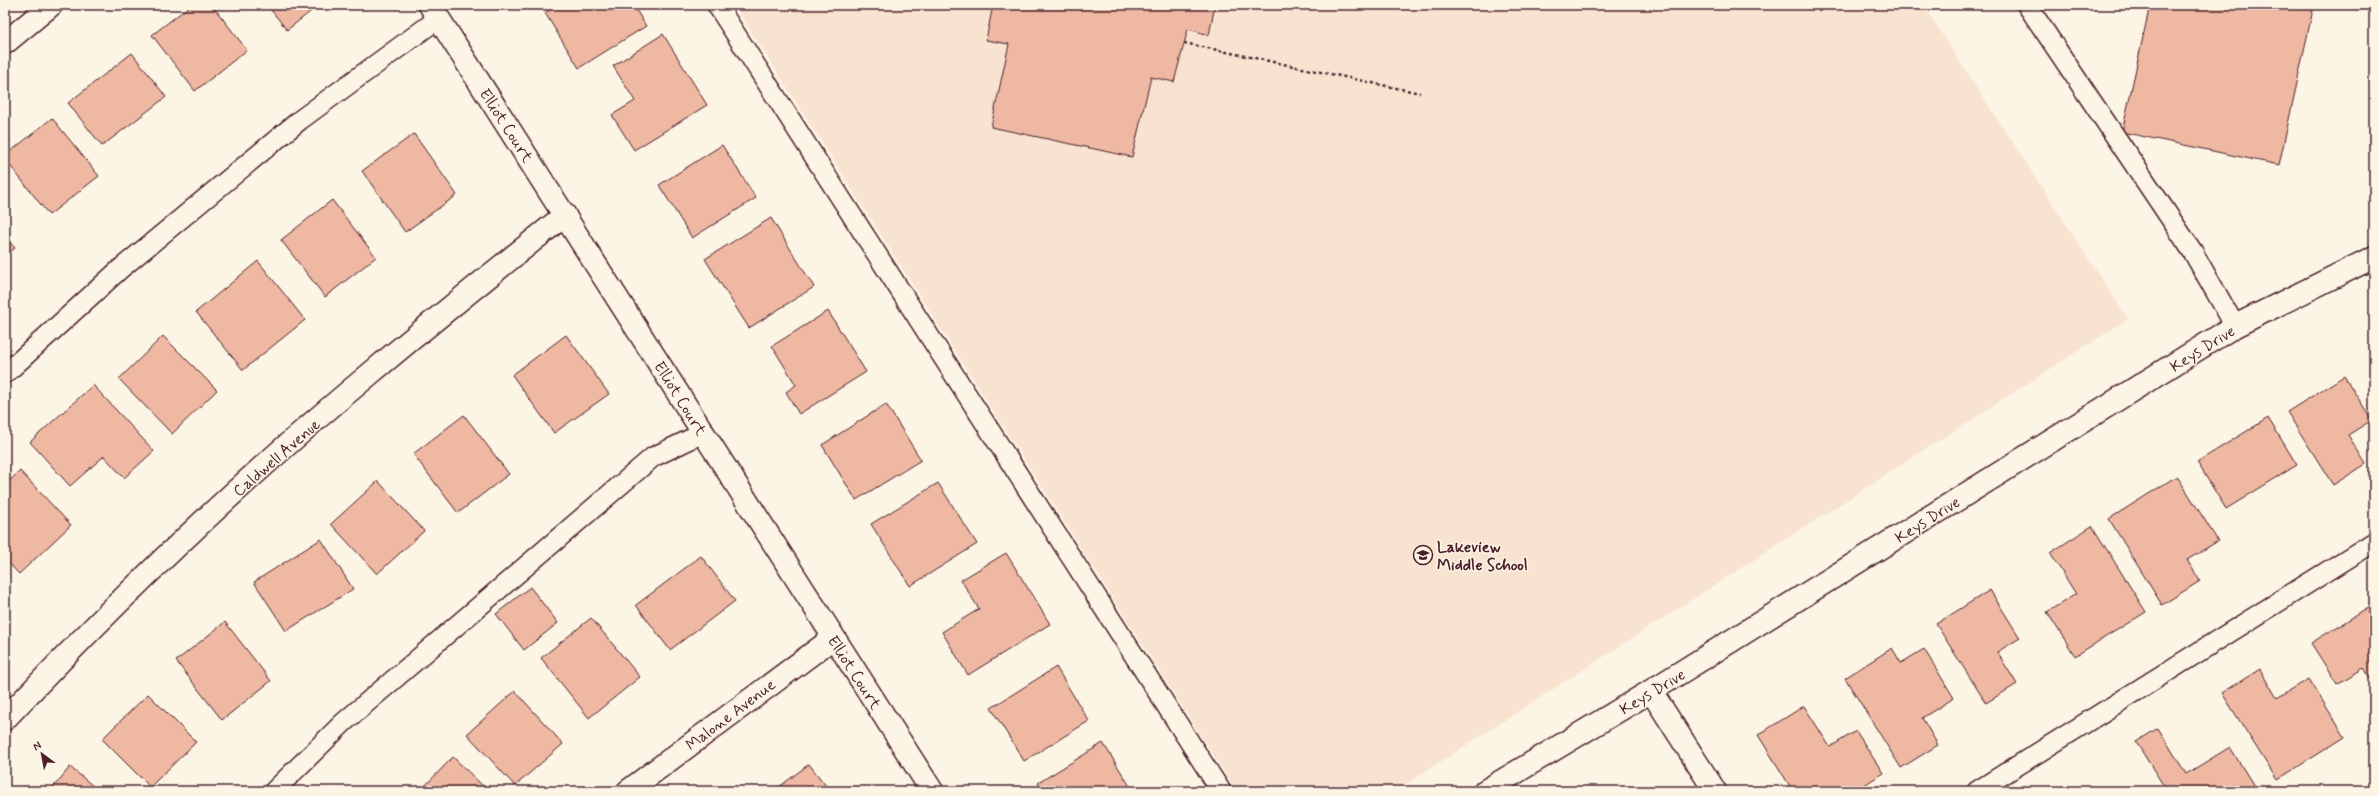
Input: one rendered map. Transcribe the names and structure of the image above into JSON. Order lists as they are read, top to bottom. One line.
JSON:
{"streets":{"street":["Elliot Court","Keys Drive","Caldwell Avenue","Malone Avenue"]},"crossings":[["Elliot Court","Caldwell Avenue"],["Elliot Court","Malone Avenue"]],"places":{"school or university":["Lakeview Middle School"]},"north":"top left"}
